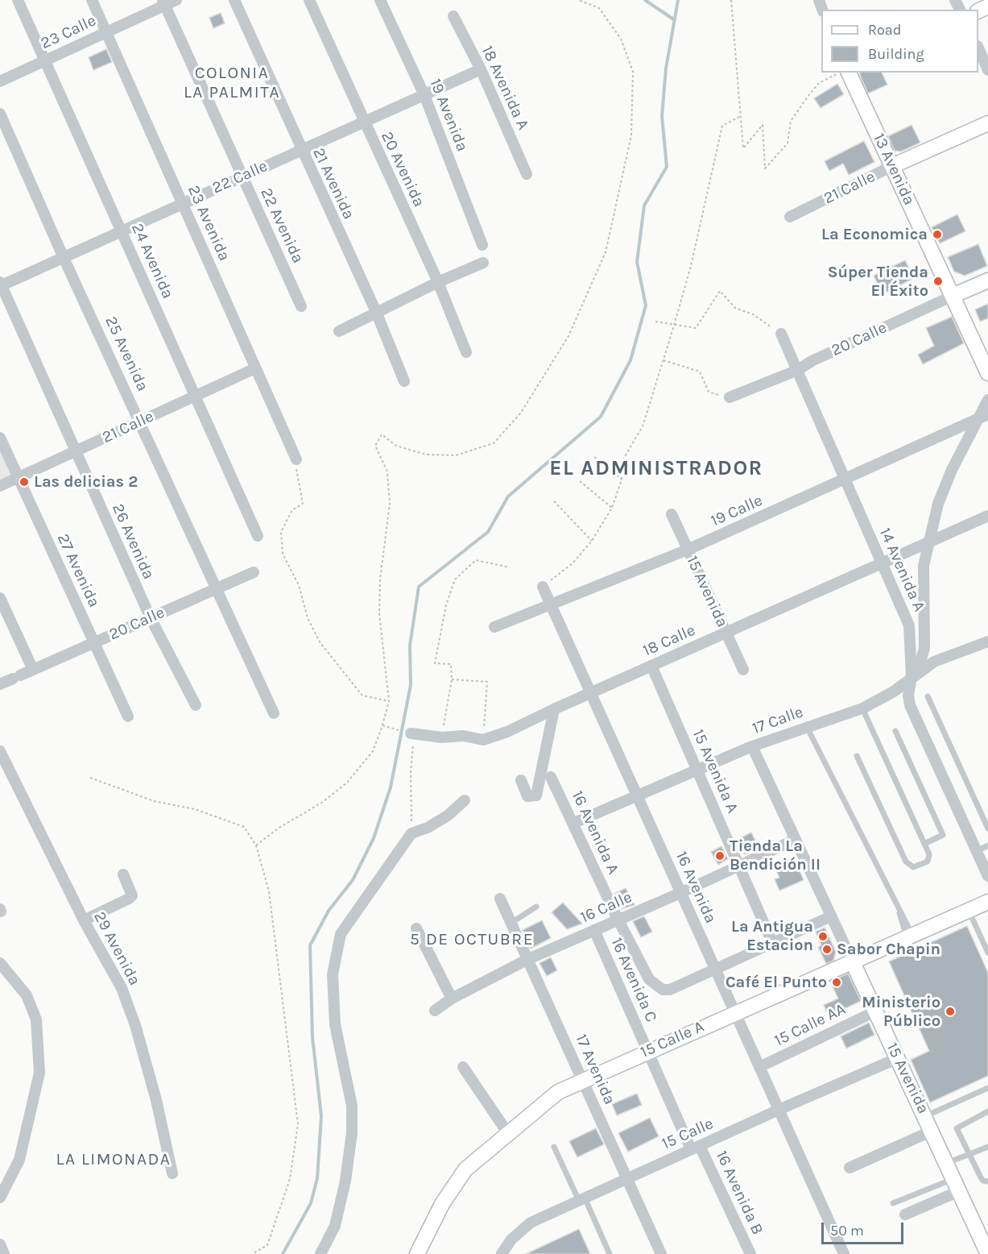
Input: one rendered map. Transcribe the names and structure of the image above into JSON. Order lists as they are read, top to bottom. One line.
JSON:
{"streets":{"street":["23 Calle","18 Avenida A","19 Avenida","20 Avenida","13 Avenida","22 Calle","21 Avenida","21 Calle","23 Avenida","22 Avenida","24 Avenida","20 Calle","25 Avenida","19 Calle","26 Avenida","14 Avenida A","27 Avenida","15 Avenida","18 Calle","17 Calle","15 Avenida A","16 Avenida A","16 Avenida","16 Calle","29 Avenida","16 Avenida C","15 Calle AA","15 Calle A","17 Avenida","15 Calle","16 Avenida B"]},"crossings":[["23 Calle","23 Avenida"],["23 Calle","22 Avenida"],["23 Calle","24 Avenida"],["18 Avenida A","22 Calle"],["19 Avenida","22 Calle"],["20 Avenida","22 Calle"],["13 Avenida","21 Calle"],["13 Avenida","20 Calle"],["22 Calle","21 Avenida"],["22 Calle","23 Avenida"],["22 Calle","22 Avenida"],["22 Calle","24 Avenida"],["22 Calle","25 Avenida"],["22 Calle","26 Avenida"],["21 Calle","23 Avenida"],["21 Calle","24 Avenida"],["21 Calle","25 Avenida"],["21 Calle","26 Avenida"],["21 Calle","27 Avenida"],["20 Calle","25 Avenida"],["20 Calle","26 Avenida"],["20 Calle","14 Avenida A"],["20 Calle","27 Avenida"],["19 Calle","14 Avenida A"],["19 Calle","15 Avenida"],["19 Calle","16 Avenida"],["14 Avenida A","18 Calle"],["14 Avenida A","17 Calle"],["15 Avenida","18 Calle"],["15 Avenida","17 Calle"],["15 Avenida","16 Calle"],["15 Avenida","15 Calle AA"],["15 Avenida","15 Calle A"],["15 Avenida","15 Calle"],["18 Calle","15 Avenida A"],["18 Calle","16 Avenida"],["17 Calle","15 Avenida A"],["17 Calle","16 Avenida A"],["17 Calle","16 Avenida"],["15 Avenida A","16 Calle"],["16 Avenida A","16 Avenida"],["16 Avenida A","16 Calle"],["16 Avenida","16 Calle"],["16 Avenida","15 Calle AA"],["16 Avenida","15 Calle A"],["16 Avenida","15 Calle"],["16 Calle","16 Avenida C"],["16 Calle","17 Avenida"],["16 Avenida C","15 Calle A"],["16 Avenida C","15 Calle"],["16 Avenida C","16 Avenida B"],["15 Calle A","17 Avenida"],["17 Avenida","15 Calle"],["15 Calle","16 Avenida B"]],"districts":["COLONIA LA PALMITA","EL ADMINISTRADOR","5 DE OCTUBRE","LA LIMONADA"],"places":["La Economica","Súper Tienda El Éxito","Las delicias 2","Tienda La Bendición II","La Antigua Estacion","Sabor Chapin","Café El Punto","Ministerio Público"],"legend":["Road","Building"],"scale_bar":"50 m"}
